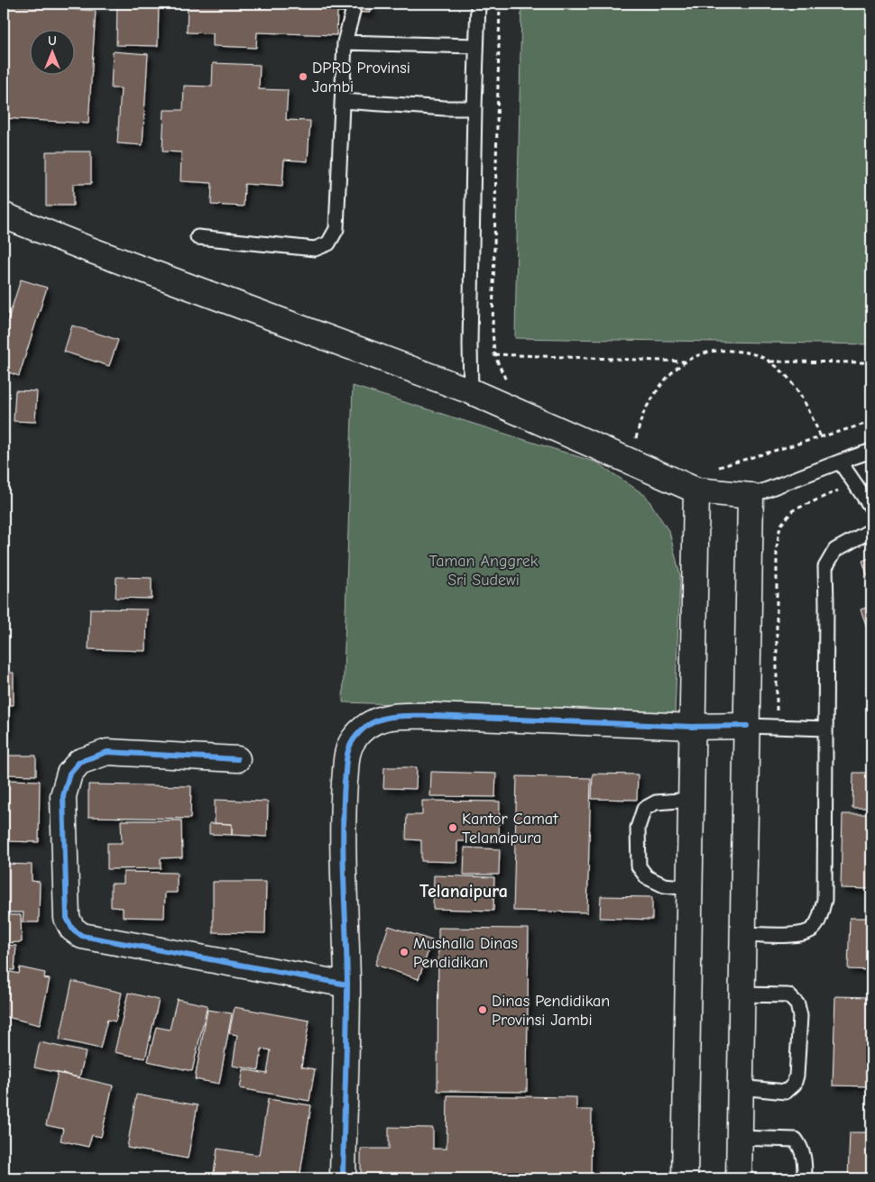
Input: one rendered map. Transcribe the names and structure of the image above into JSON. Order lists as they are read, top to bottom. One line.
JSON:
{"districts":["Telanaipura"],"parks":["Taman Anggrek Sri Sudewi"],"places":["DPRD Provinsi Jambi","Kantor Camat Telanaipura","Mushalla Dinas Pendidikan","Dinas Pendidikan Provinsi Jambi"],"north":"top"}
